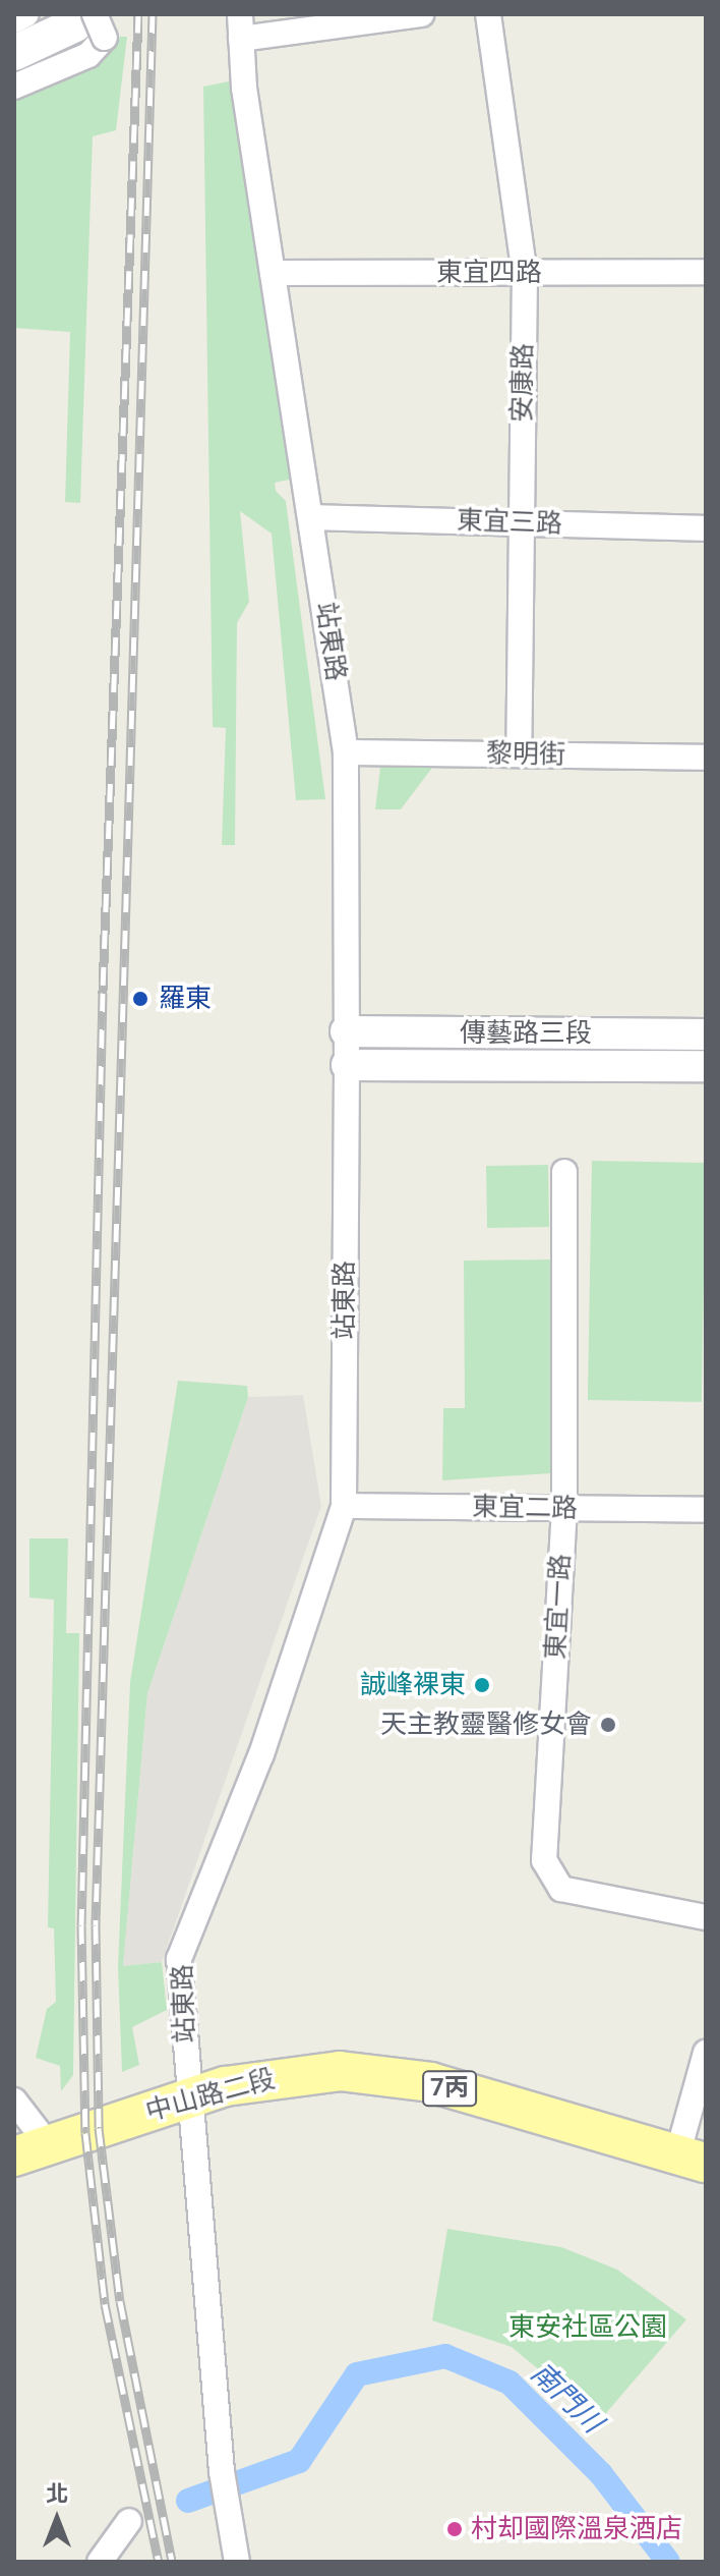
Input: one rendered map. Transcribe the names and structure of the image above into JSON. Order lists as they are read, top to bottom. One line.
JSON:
{"streets":{"main road":["7丙","中山路二段"],"street":["東宜四路","安康路","東宜三路","站東路","黎明街","傳藝路三段","東宜二路","東宜一路"]},"crossings":[["東宜四路","安康路"],["東宜四路","站東路"],["安康路","東宜三路"],["安康路","黎明街"],["東宜三路","站東路"],["站東路","黎明街"],["站東路","傳藝路三段"],["站東路","東宜二路"],["站東路","中山路二段"],["東宜二路","東宜一路"]],"water":["南門川"],"parks":["東安社區公園"],"places":["羅東","誠峰裸東","天主教靈醫修女會","村却國際溫泉酒店"],"north":"top"}
